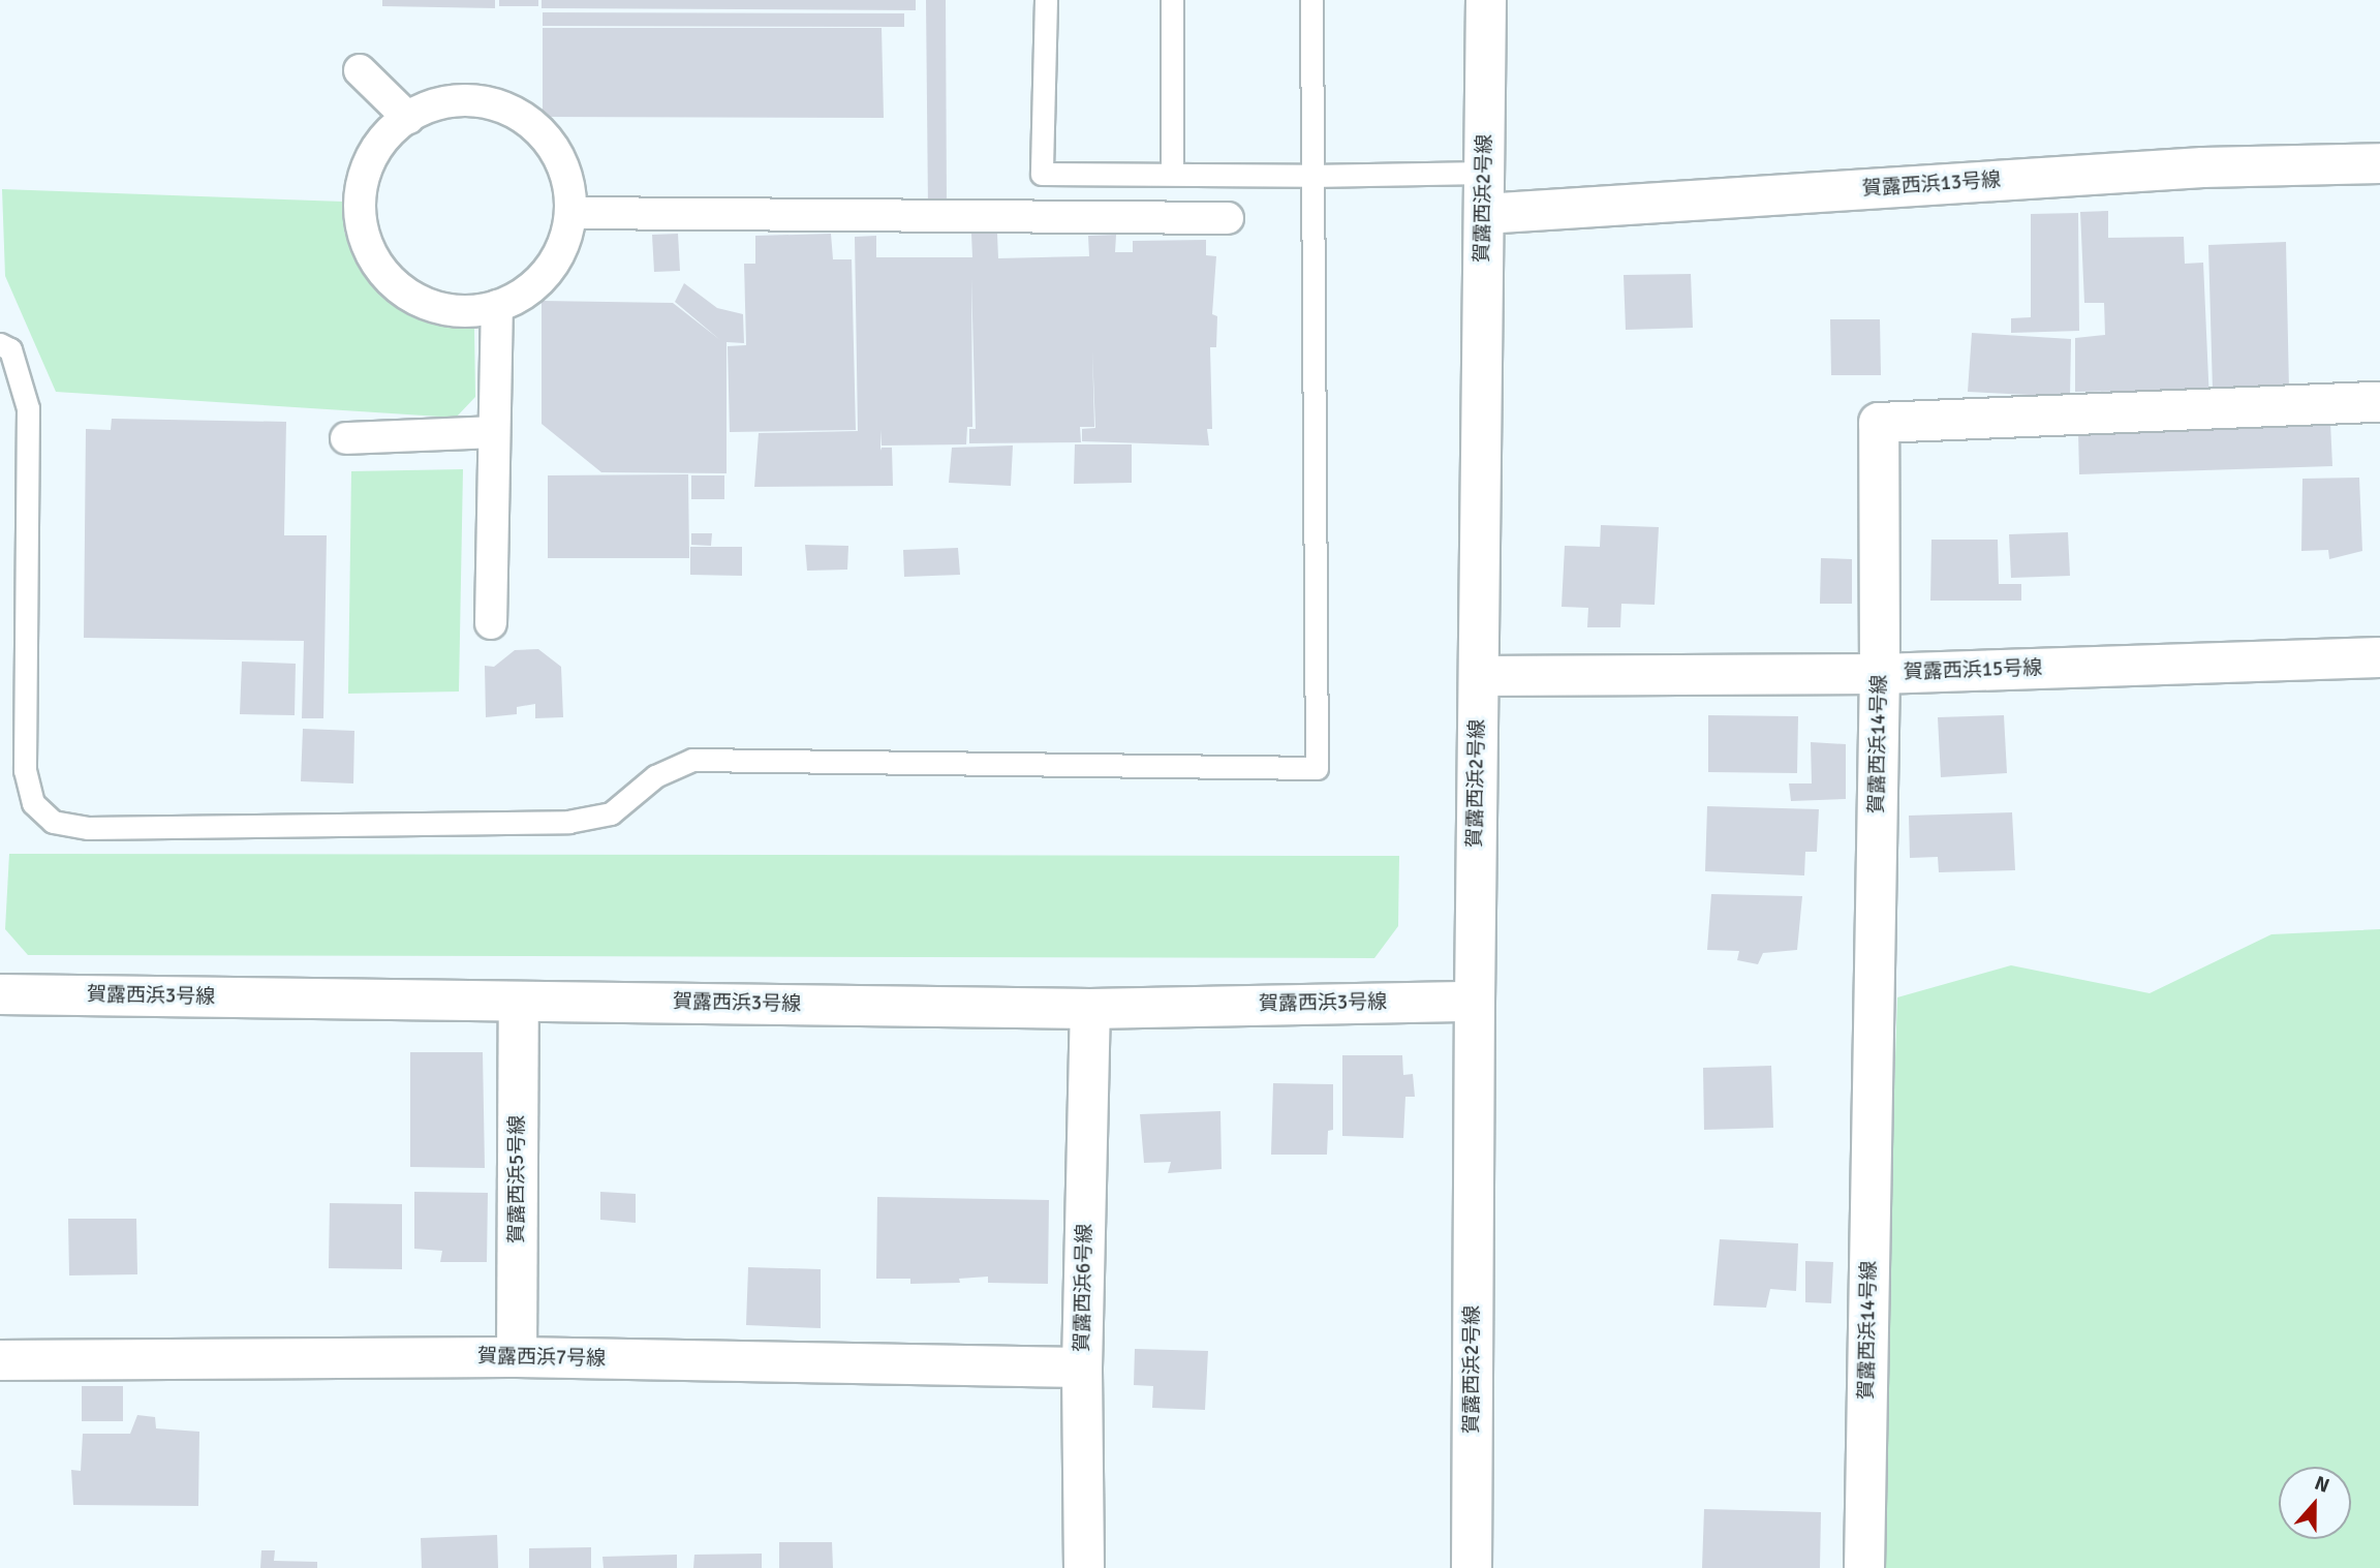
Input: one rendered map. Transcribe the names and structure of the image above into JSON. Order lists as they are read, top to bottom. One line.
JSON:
{"streets":{"street":["賀露西浜13号線","賀露西浜2号線","賀露西浜15号線","賀露西浜14号線","賀露西浜3号線","賀露西浜5号線","賀露西浜6号線","賀露西浜7号線"]},"crossings":[["賀露西浜13号線","賀露西浜2号線"],["賀露西浜2号線","賀露西浜15号線"],["賀露西浜2号線","賀露西浜3号線"],["賀露西浜15号線","賀露西浜14号線"],["賀露西浜3号線","賀露西浜5号線"],["賀露西浜3号線","賀露西浜6号線"],["賀露西浜5号線","賀露西浜7号線"],["賀露西浜6号線","賀露西浜7号線"]],"north":"top"}
